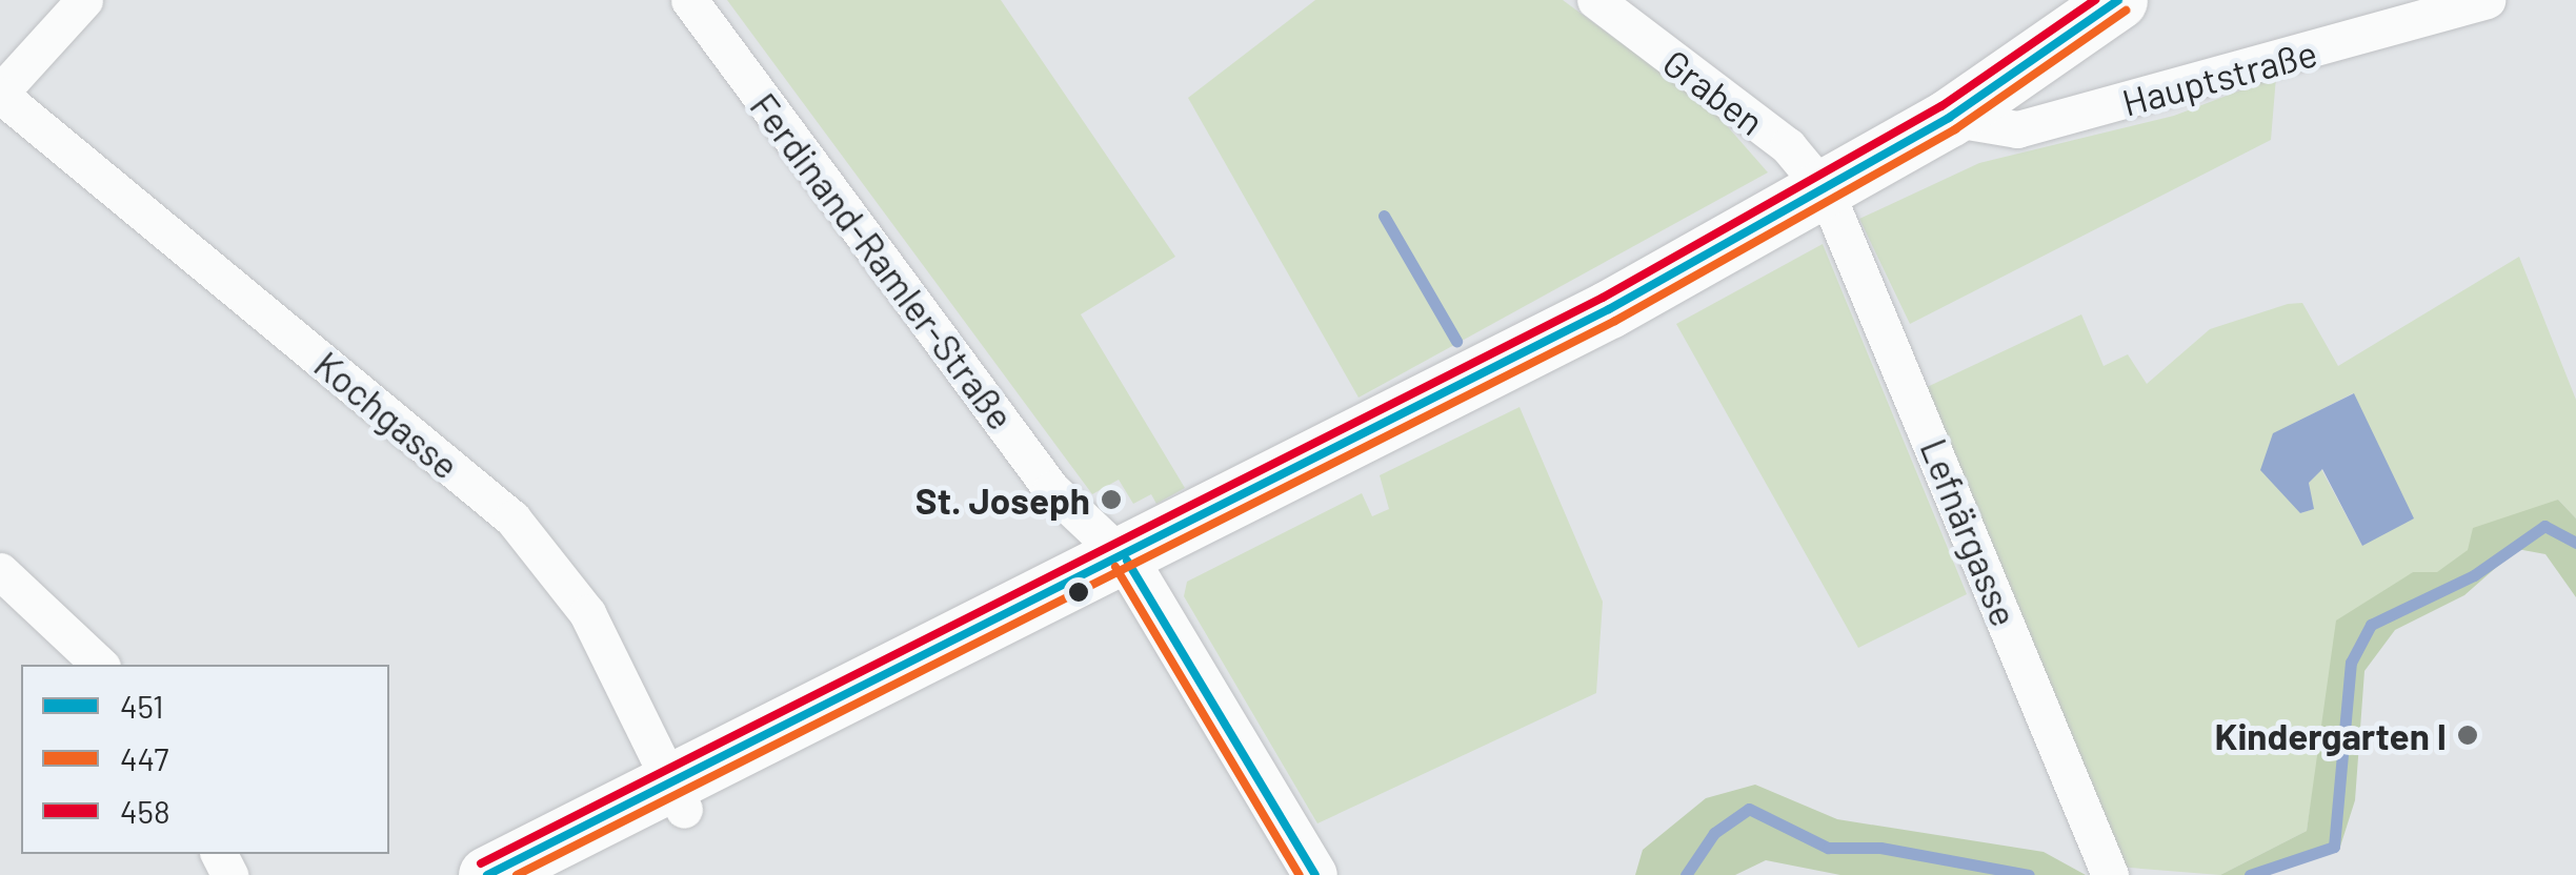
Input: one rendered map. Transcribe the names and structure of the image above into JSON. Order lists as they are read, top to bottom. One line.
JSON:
{"streets":{"street":["Hauptstraße","Graben","Ferdinand-Ramler-Straße","Kochgasse","Lefnärgasse"]},"crossings":[["Graben","Lefnärgasse"]],"places":["St. Joseph","Kindergarten I"],"lines":["transit line 451","transit line 458","transit line 447"],"legend":["451","447","458"]}
